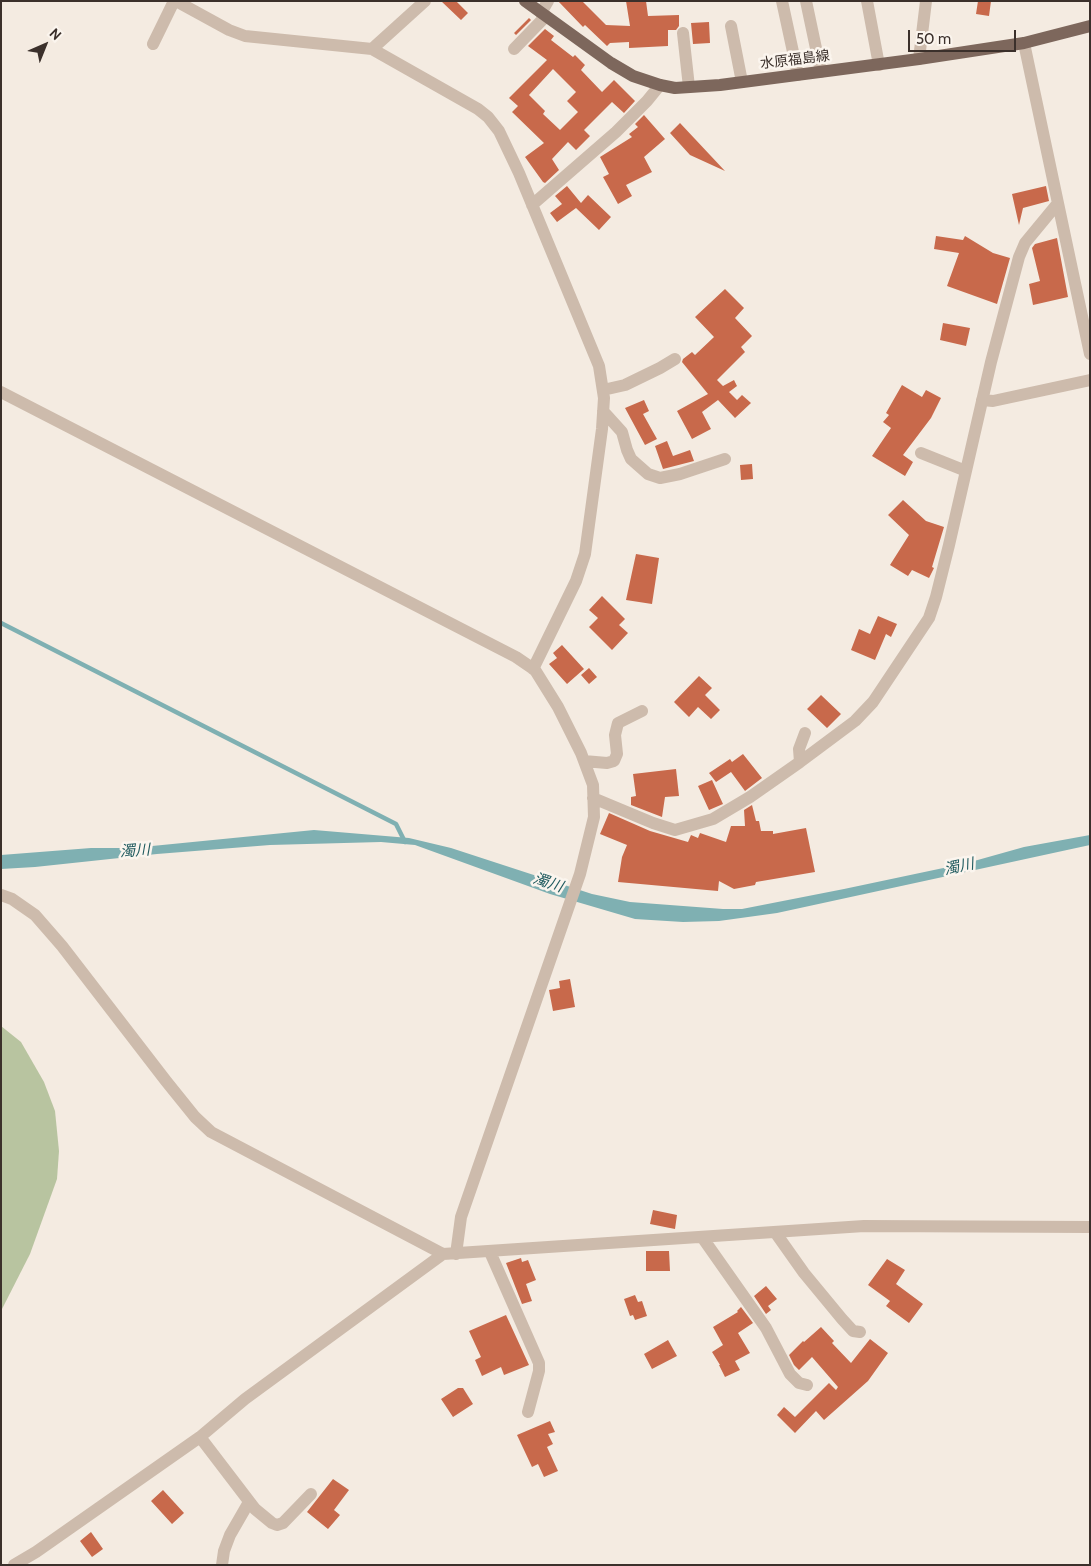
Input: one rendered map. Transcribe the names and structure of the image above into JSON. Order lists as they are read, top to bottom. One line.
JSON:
{"streets":{"main road":["水原福島線"]},"water":["濁川"],"scale_bar":"50 m","north":"top right"}
